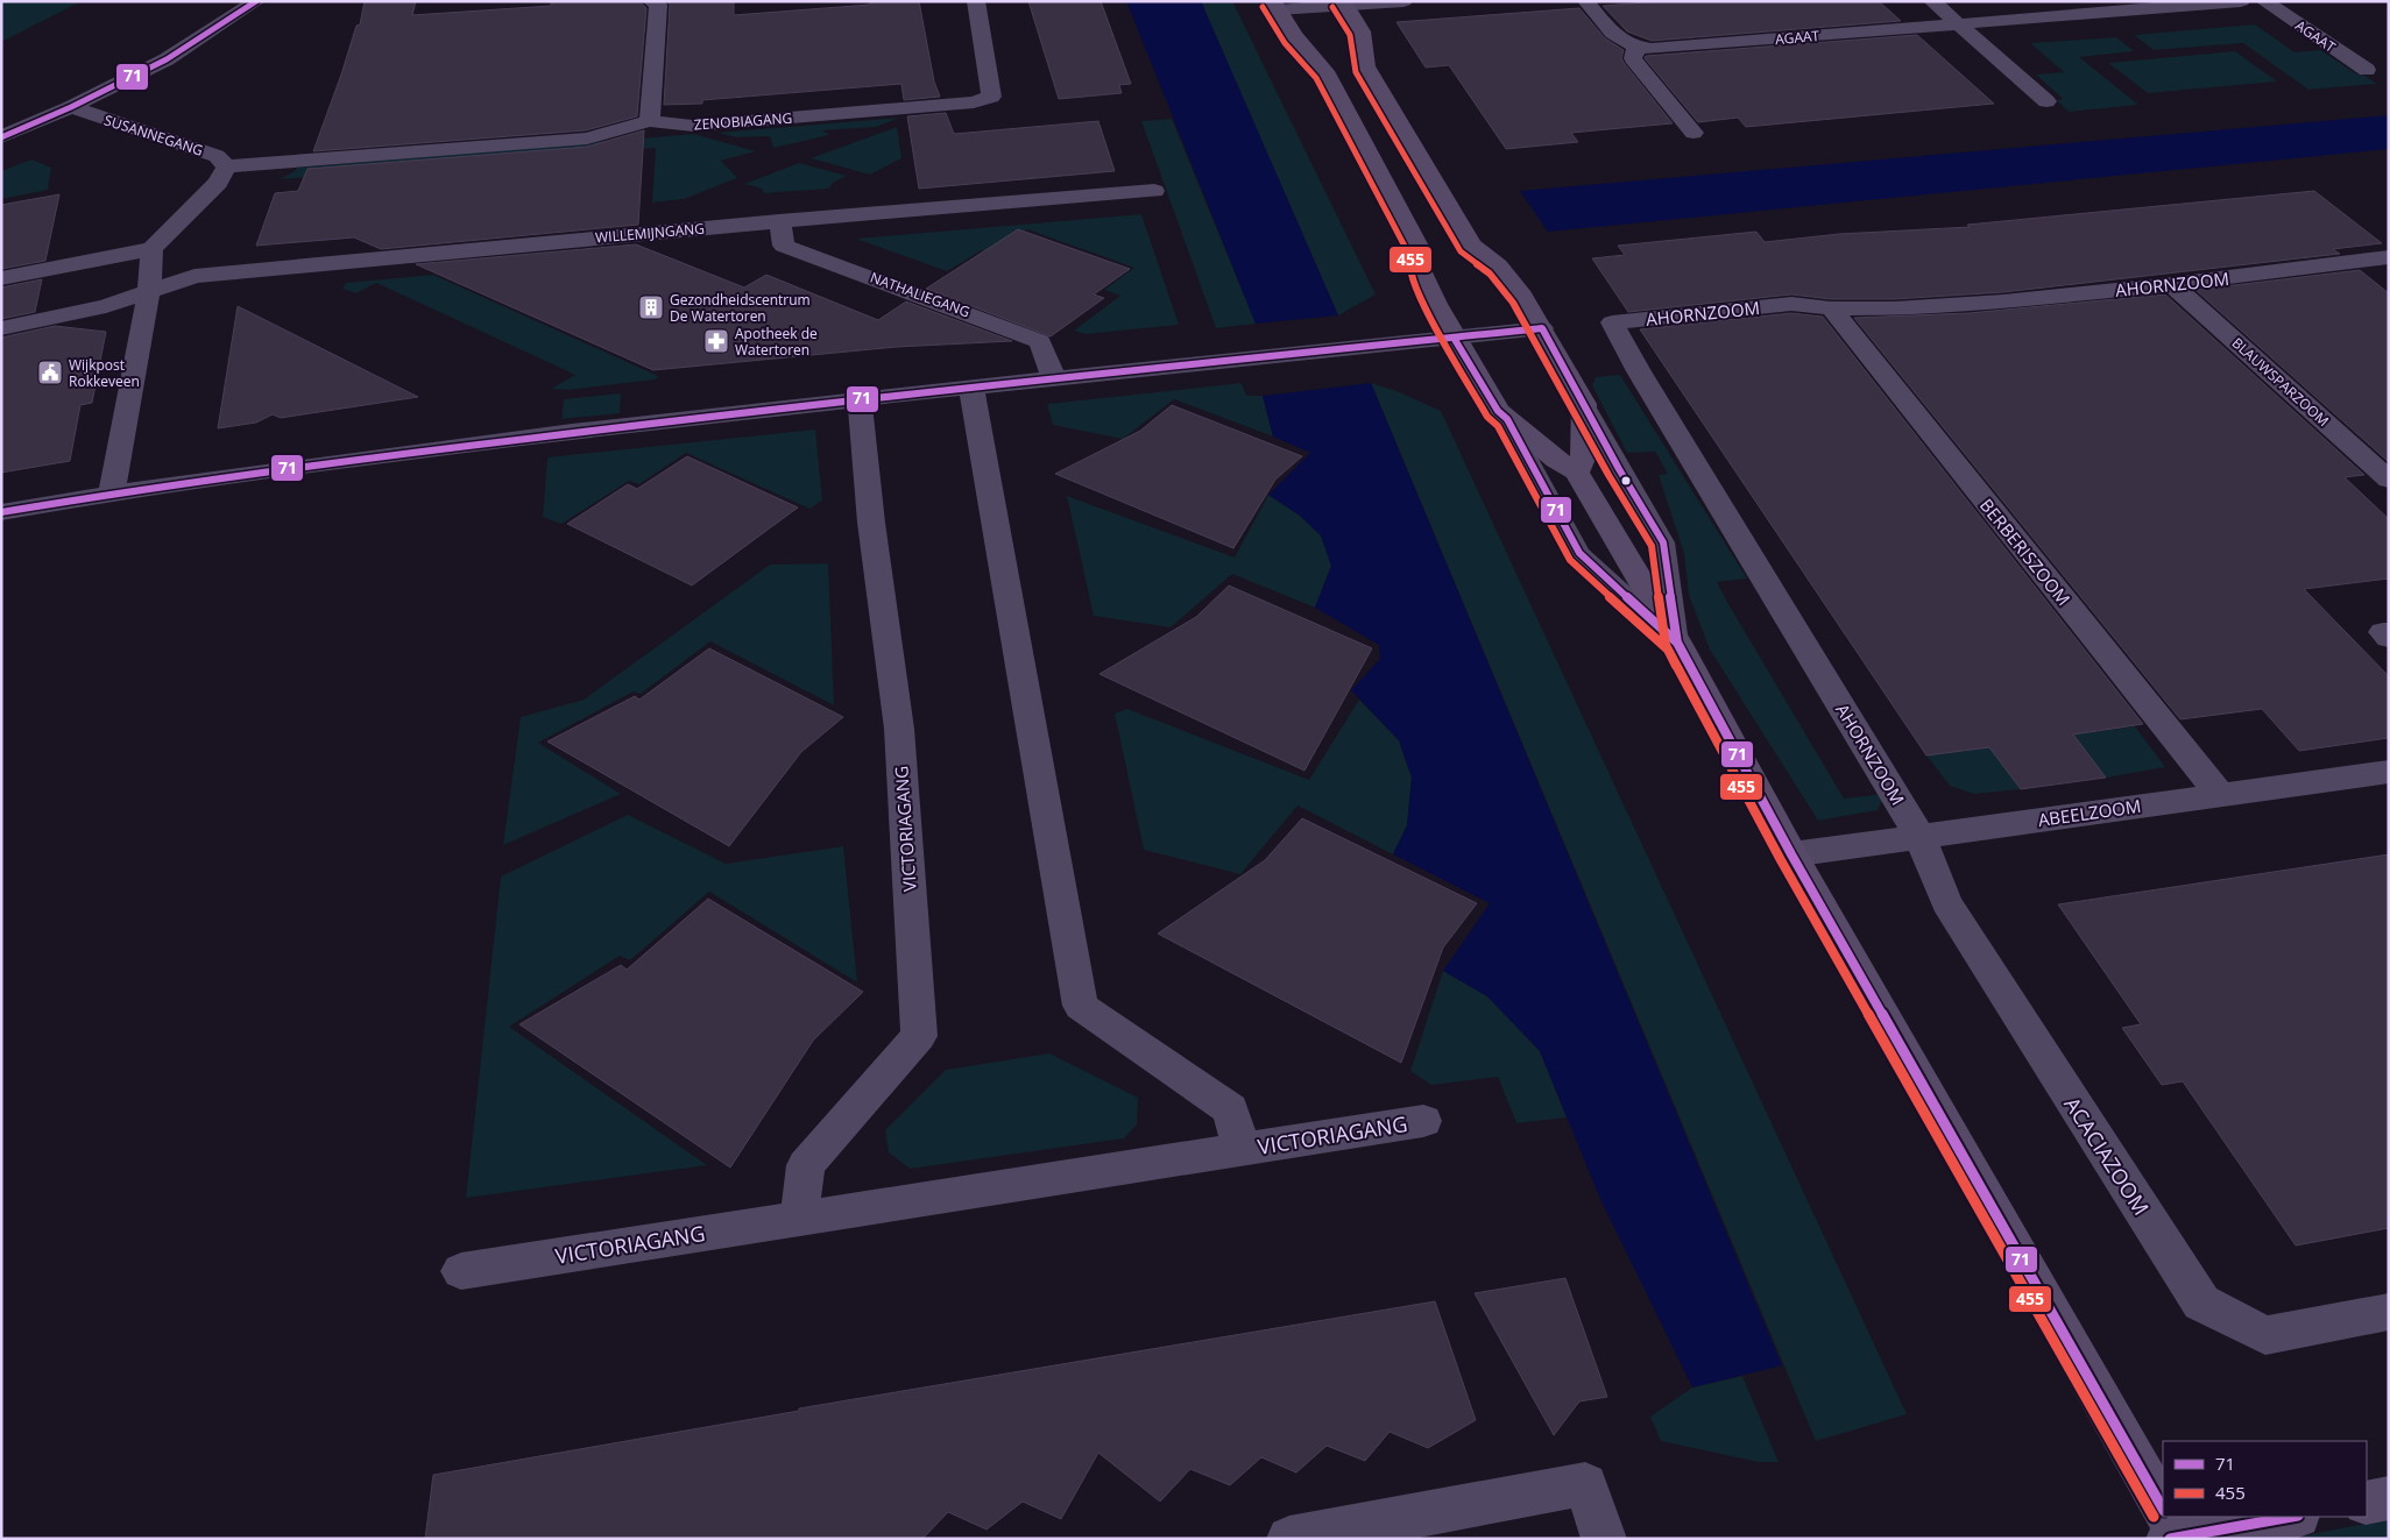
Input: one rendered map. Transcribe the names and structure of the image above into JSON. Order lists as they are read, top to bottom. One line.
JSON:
{"streets":{"street":["AGAAT","ZENOBIAGANG","SUSANNEGANG","WILLEMIJNGANG","AHORNZOOM","NATHALIEGANG","BLAUWSPARZOOM","BERBERISZOOM","ABEELZOOM","VICTORIAGANG","ACACIAZOOM"]},"crossings":[["ZENOBIAGANG","SUSANNEGANG"],["WILLEMIJNGANG","NATHALIEGANG"],["AHORNZOOM","BLAUWSPARZOOM"],["AHORNZOOM","BERBERISZOOM"],["AHORNZOOM","ABEELZOOM"],["AHORNZOOM","ACACIAZOOM"],["BERBERISZOOM","ABEELZOOM"],["ABEELZOOM","ACACIAZOOM"]],"places":{"building":["Gezondheidscentrum De Watertoren"],"pharmacy":["Apotheek de Watertoren"],"public building":["Wijkpost Rokkeveen"]},"lines":["transit line 71","transit line 455"],"legend":["71","455"]}
